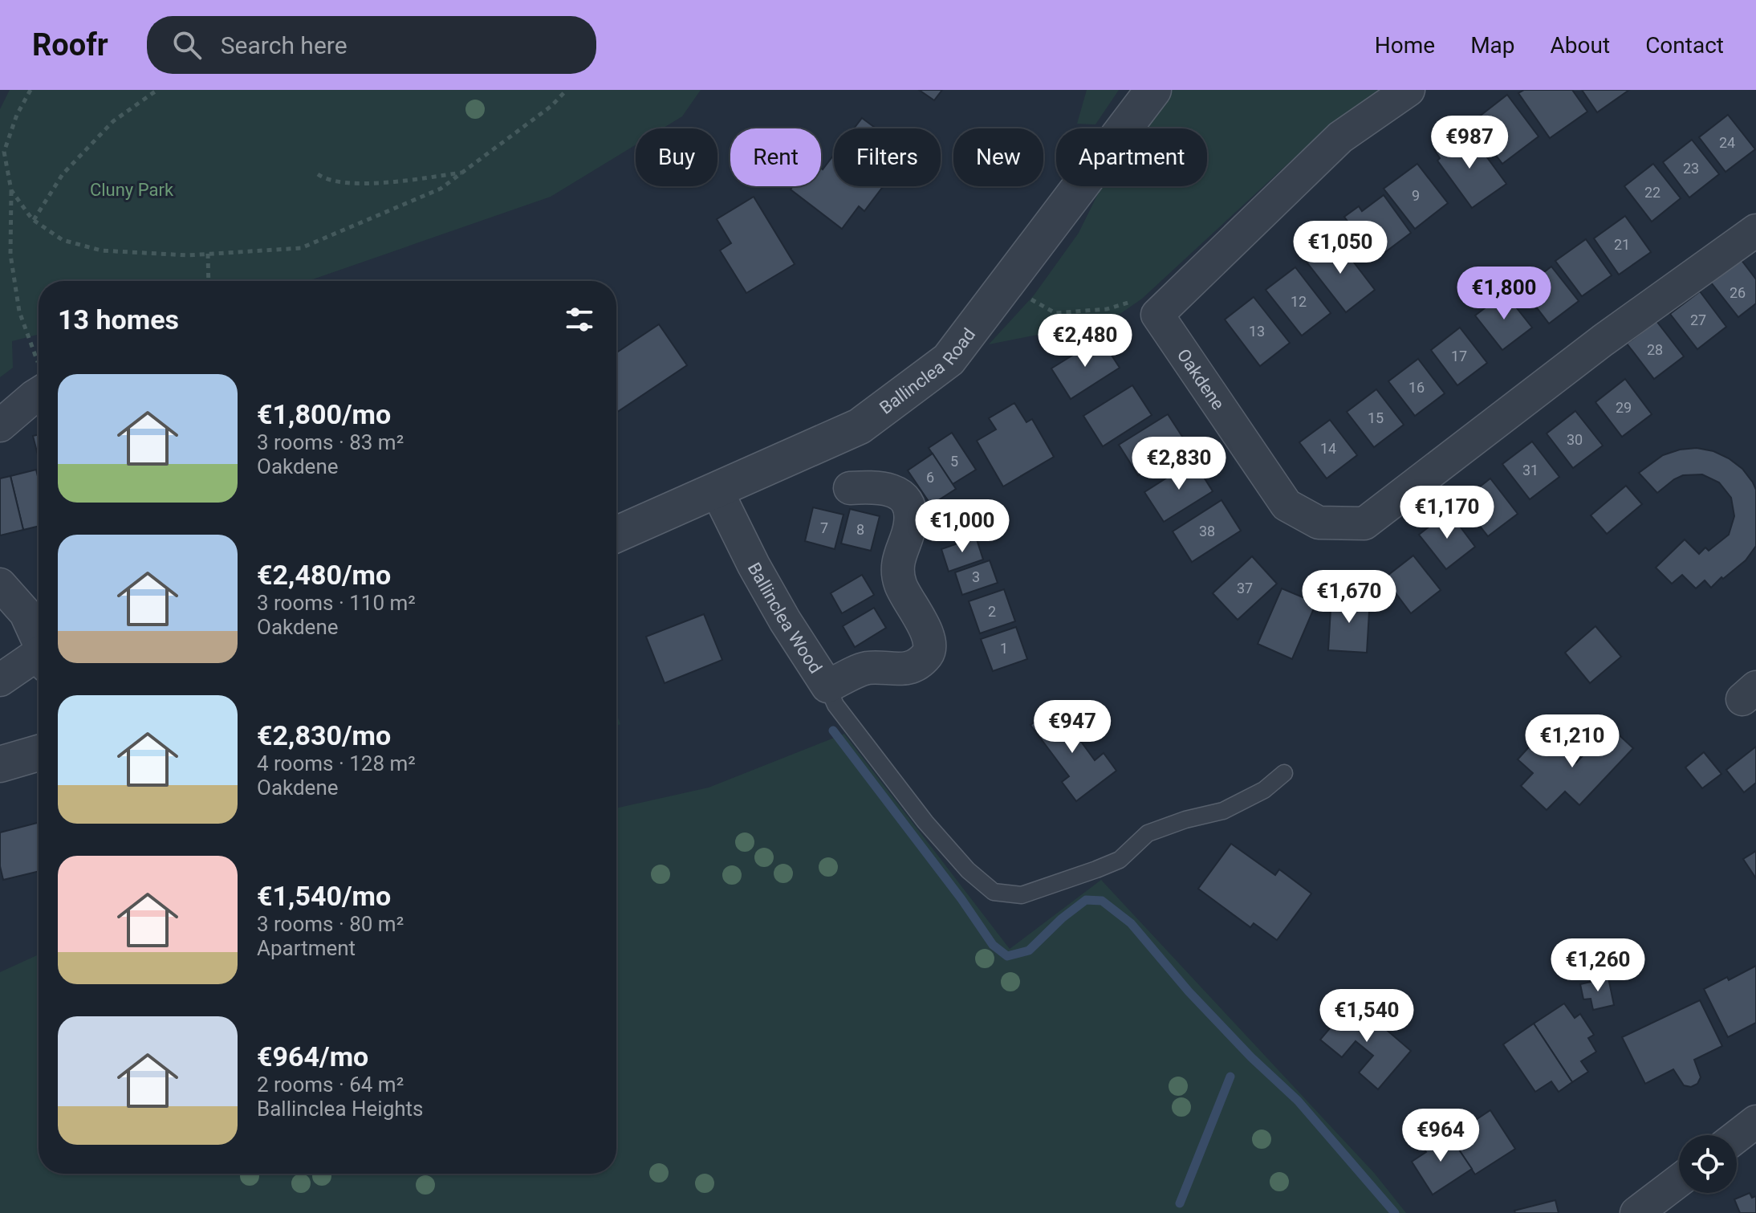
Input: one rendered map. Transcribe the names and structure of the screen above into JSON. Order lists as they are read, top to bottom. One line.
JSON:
{"streets":{"street":["Ballinclea Road","Oakdene","Ballinclea Wood"]},"crossings":[["Ballinclea Road","Ballinclea Wood"]],"parks":["Cluny Park"],"house_numbers":["24","23","22","9","21","26","12","27","13","28","17","16","29","15","30","14","5","31","6","7","8","38","3","37","2","1"],"page":{"header":"Roofr","search":"Search here","nav":["Home","Map","About","Contact"],"price":["€987","€1,050","€1,800","€2,480","€2,830","€1,170","€1,000","€1,670","€947","€1,210","€1,260","€1,540","€964"],"chip":["Buy","Rent","Filters","New","Apartment"],"heading":"13 homes","list":[{"name":"€1,800/mo","note":"3 rooms · 83 m² · Oakdene"},{"name":"€2,480/mo","note":"3 rooms · 110 m² · Oakdene"},{"name":"€2,830/mo","note":"4 rooms · 128 m² · Oakdene"},{"name":"€1,540/mo","note":"3 rooms · 80 m² · Apartment"},{"name":"€964/mo","note":"2 rooms · 64 m² · Ballinclea Heights"}]}}
